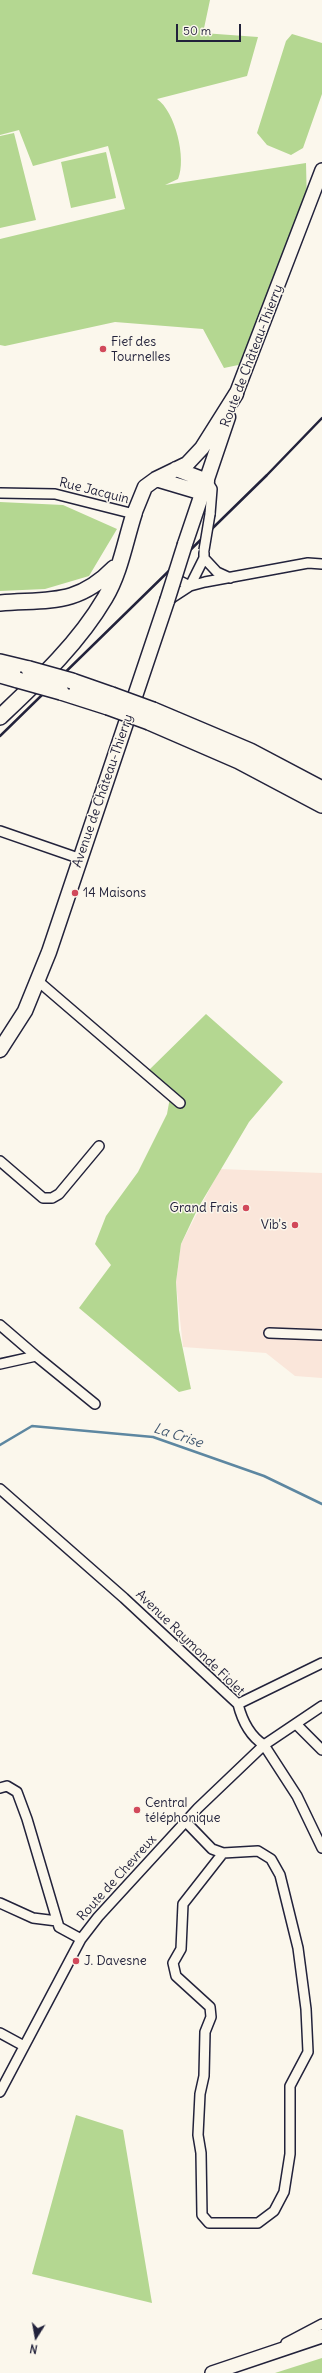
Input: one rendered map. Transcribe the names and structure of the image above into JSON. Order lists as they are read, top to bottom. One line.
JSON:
{"streets":{"main road":["Route de Château-Thierry","Avenue de Château-Thierry"],"street":["Rue Jacquin","Avenue Raymonde Fiolet","Route de Chevreux"]},"crossings":[["Route de Château-Thierry","Avenue de Château-Thierry"],["Avenue Raymonde Fiolet","Route de Chevreux"]],"water":["La Crise"],"places":["Fief des Tournelles","14 Maisons","Grand Frais","Vib's","Central téléphonique","J. Davesne"],"scale_bar":"50 m","north":"bottom"}
